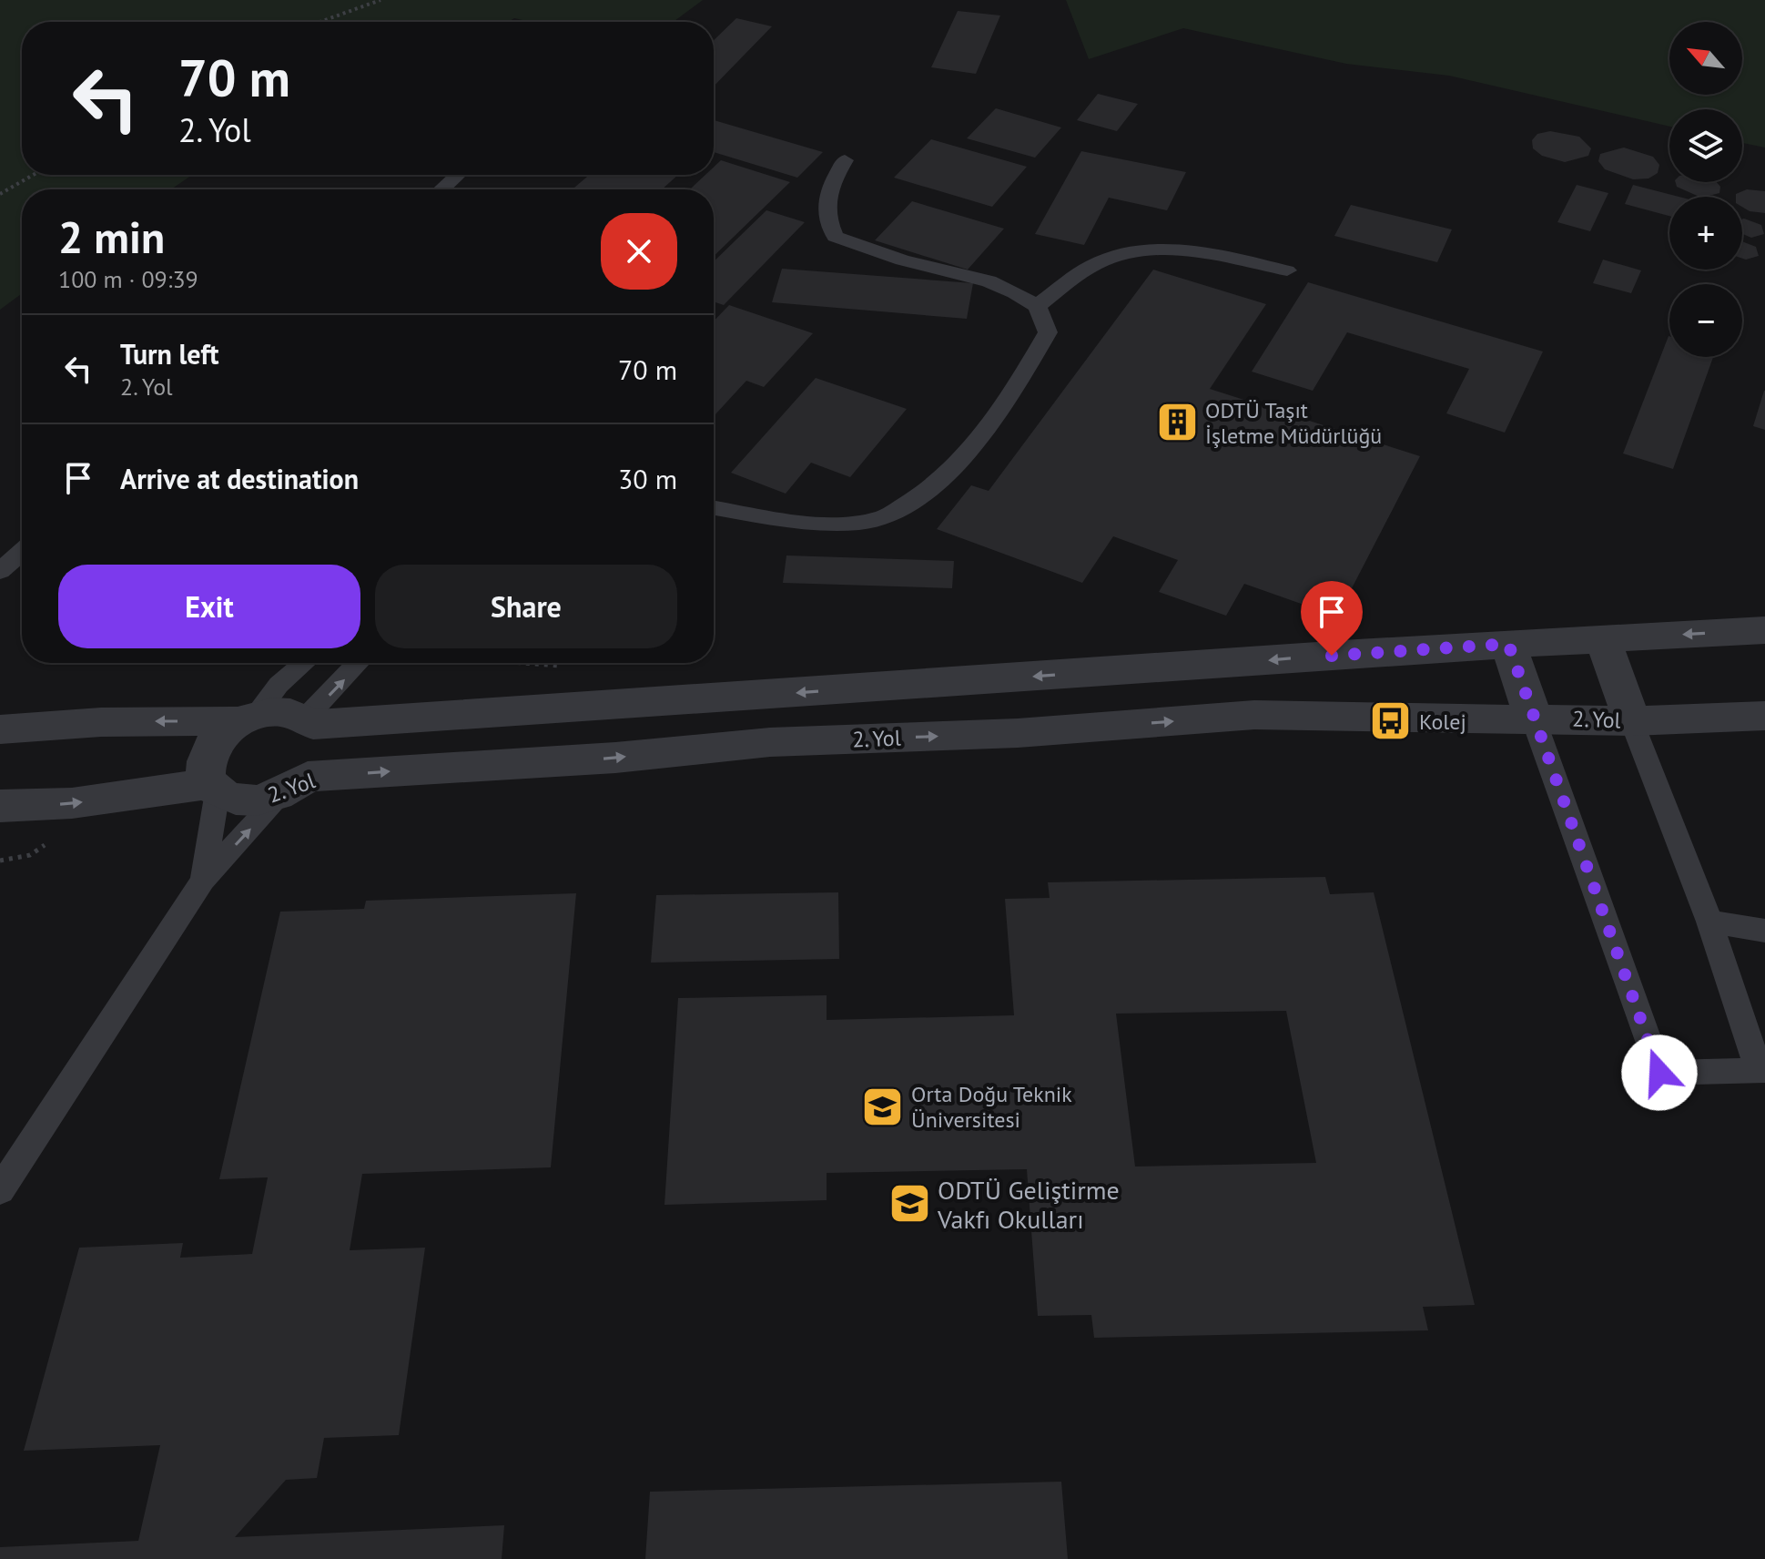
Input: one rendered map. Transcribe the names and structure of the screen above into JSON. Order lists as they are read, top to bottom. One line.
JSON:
{"streets":{"street":["2. Yol"]},"places":{"building":["ODTÜ Taşıt İşletme Müdürlüğü"],"bus stop":["Kolej"],"school or university":["Orta Doğu Teknik Üniversitesi","ODTÜ Geliştirme Vakfı Okulları"]},"north":"top left","page":{"map_buttons":["+","−"],"turn":["70 m","2. Yol"],"heading":["2 min","100 m · 09:39"],"list":[{"name":"Turn left","note":"2. Yol","value":"70 m"},{"name":"Arrive at destination","value":"30 m"}],"buttons":["Exit","Share"]}}
